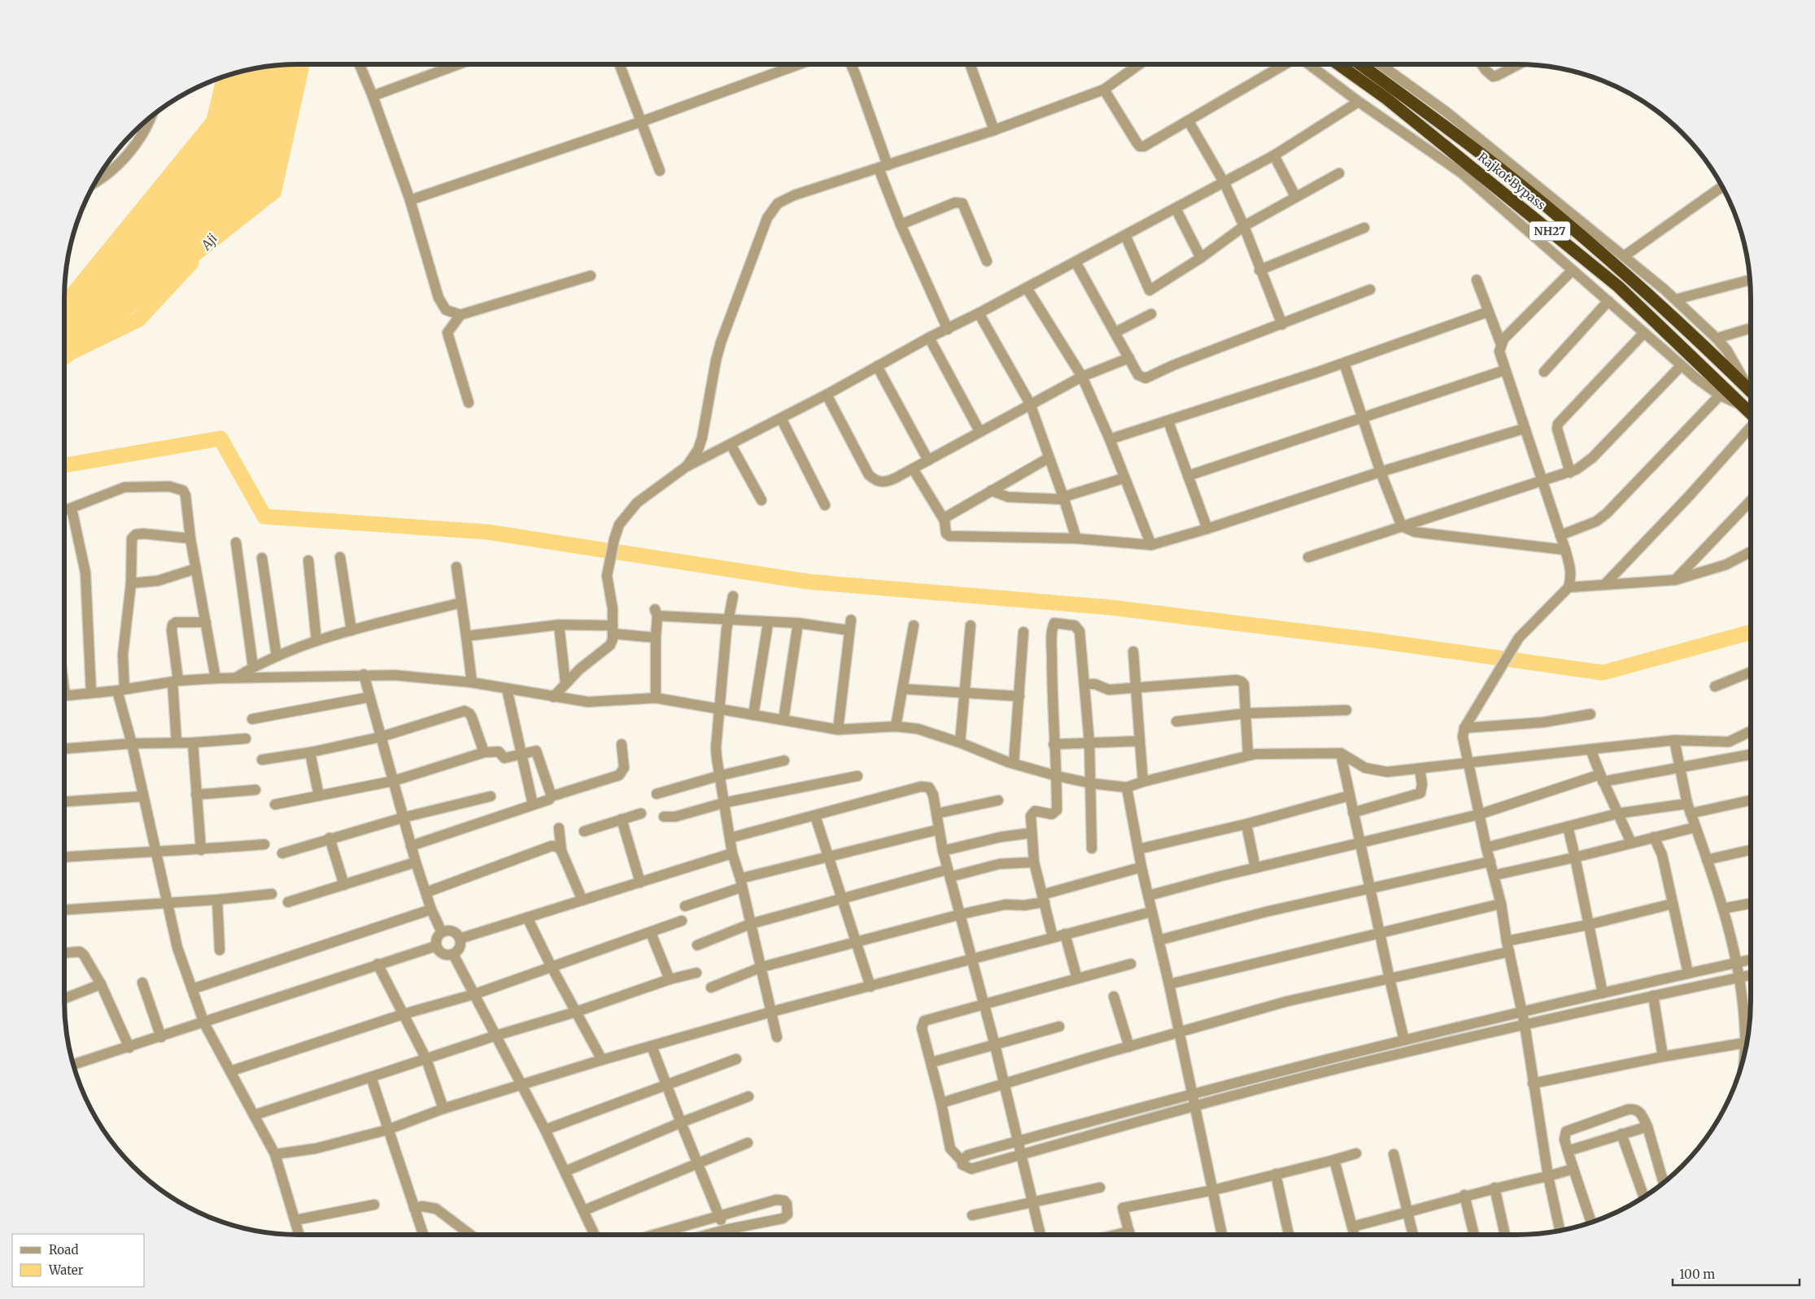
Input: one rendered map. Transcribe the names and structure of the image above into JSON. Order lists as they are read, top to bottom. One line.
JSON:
{"streets":{"highway":["Rajkot Bypass","NH27"]},"water":["Aji"],"legend":["Road","Water"],"scale_bar":"100 m"}
